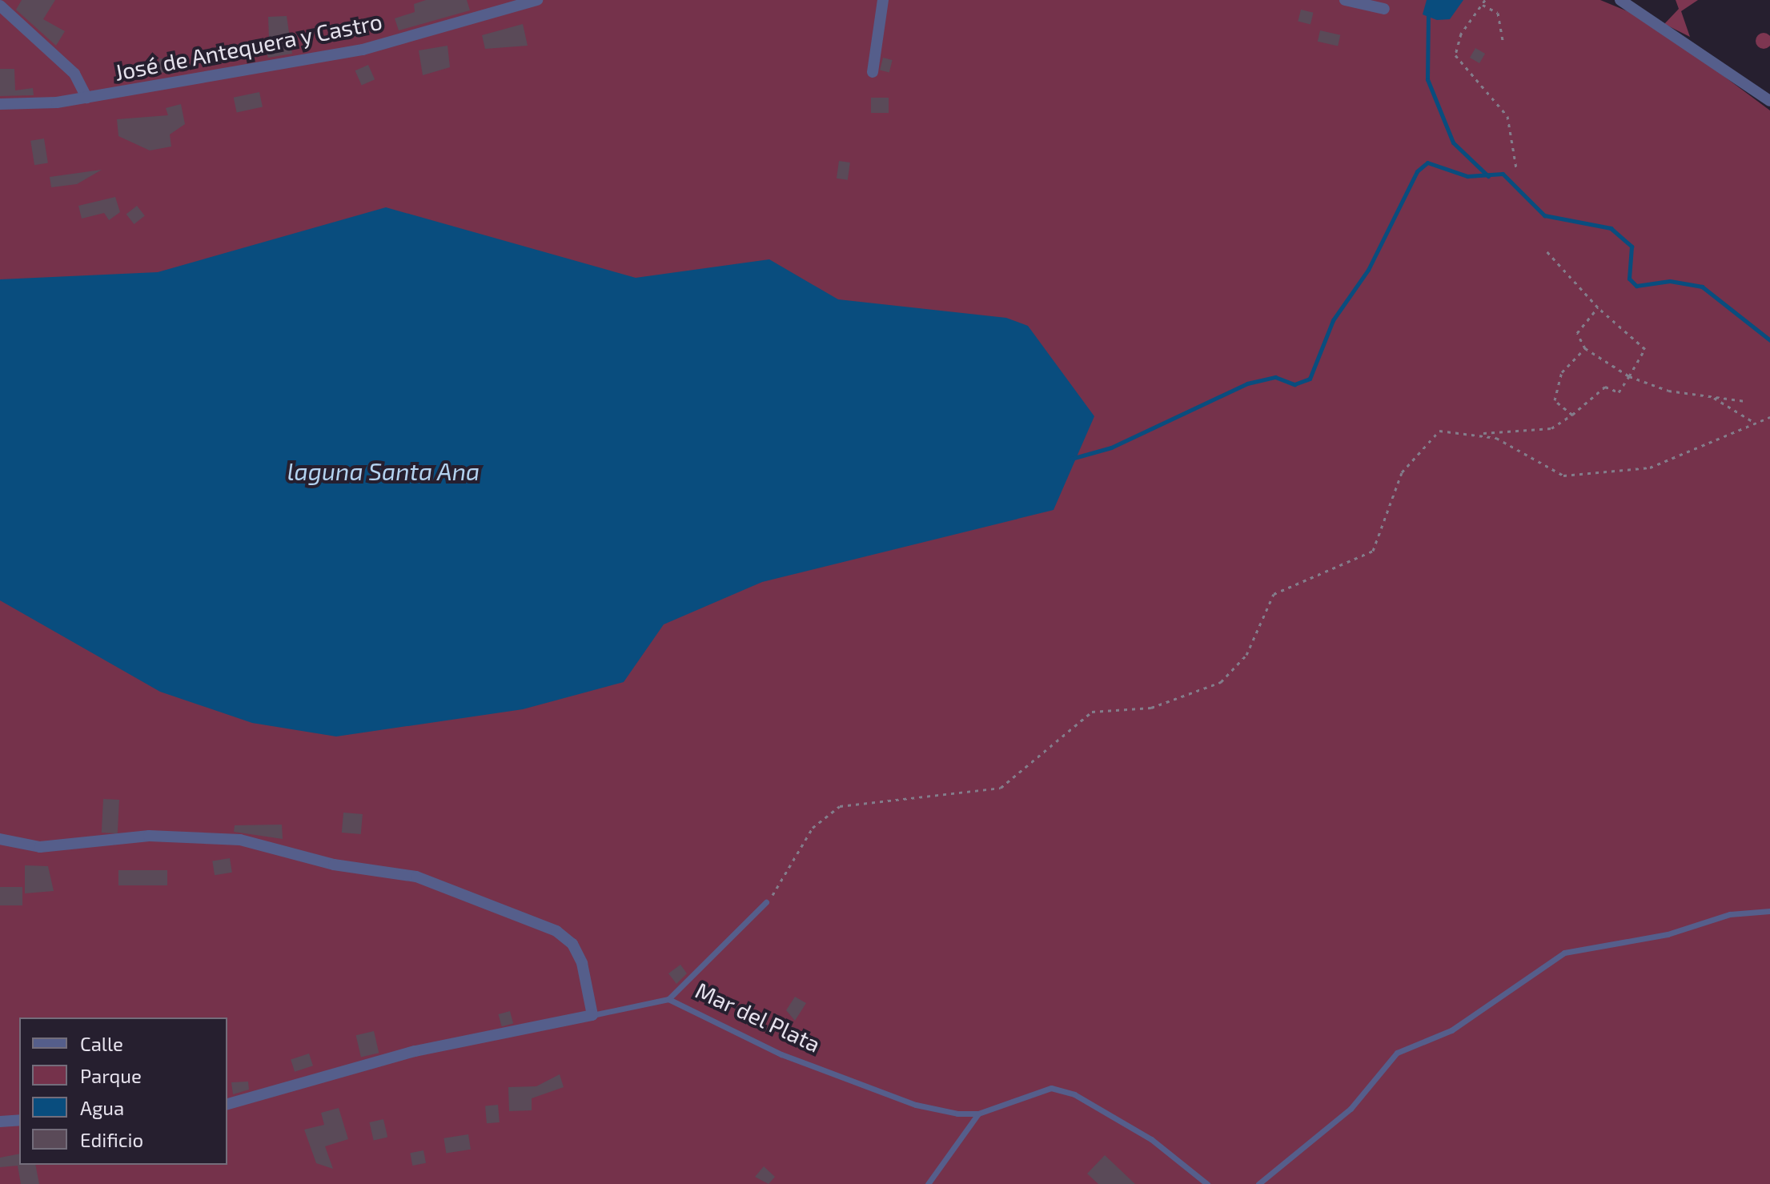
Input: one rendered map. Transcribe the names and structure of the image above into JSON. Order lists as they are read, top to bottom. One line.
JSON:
{"streets":{"street":["José de Antequera y Castro","Mar del Plata"]},"water":["laguna Santa Ana"],"legend":["Calle","Parque","Agua","Edificio"]}
